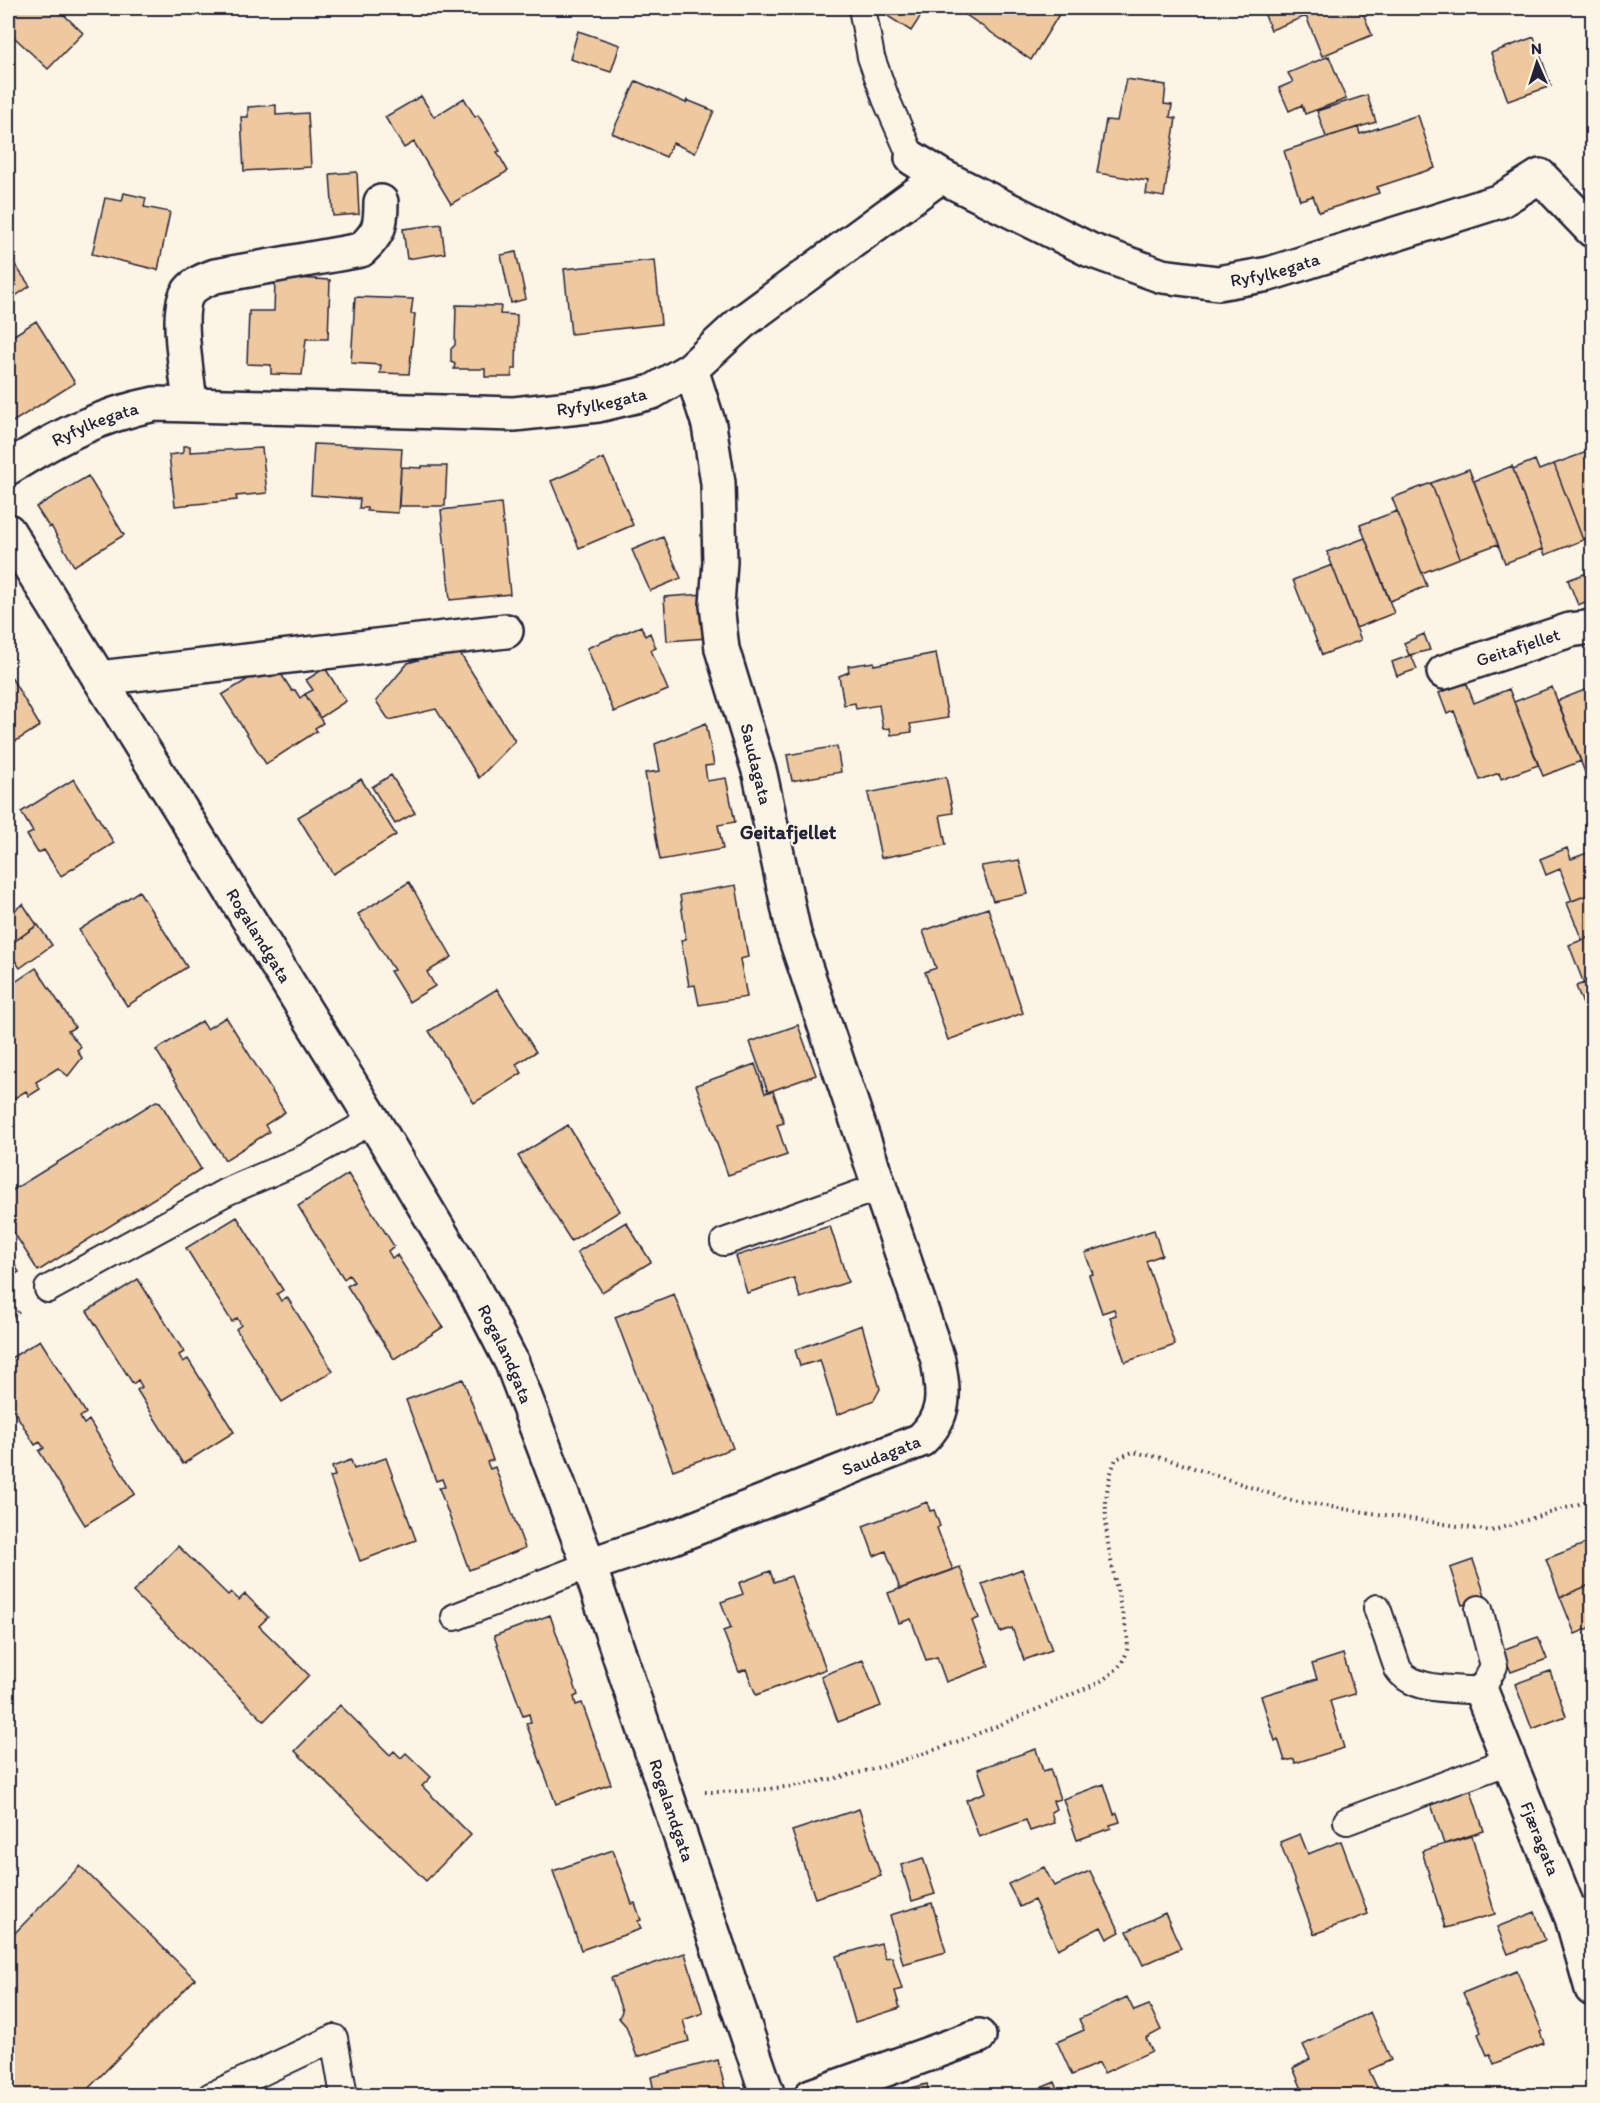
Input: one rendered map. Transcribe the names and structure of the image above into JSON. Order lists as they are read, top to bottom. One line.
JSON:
{"streets":{"street":["Ryfylkegata","Geitafjellet","Saudagata","Rogalandgata","Fjæragata"]},"crossings":[["Ryfylkegata","Saudagata"],["Saudagata","Rogalandgata"]],"districts":["Geitafjellet"],"north":"top"}
